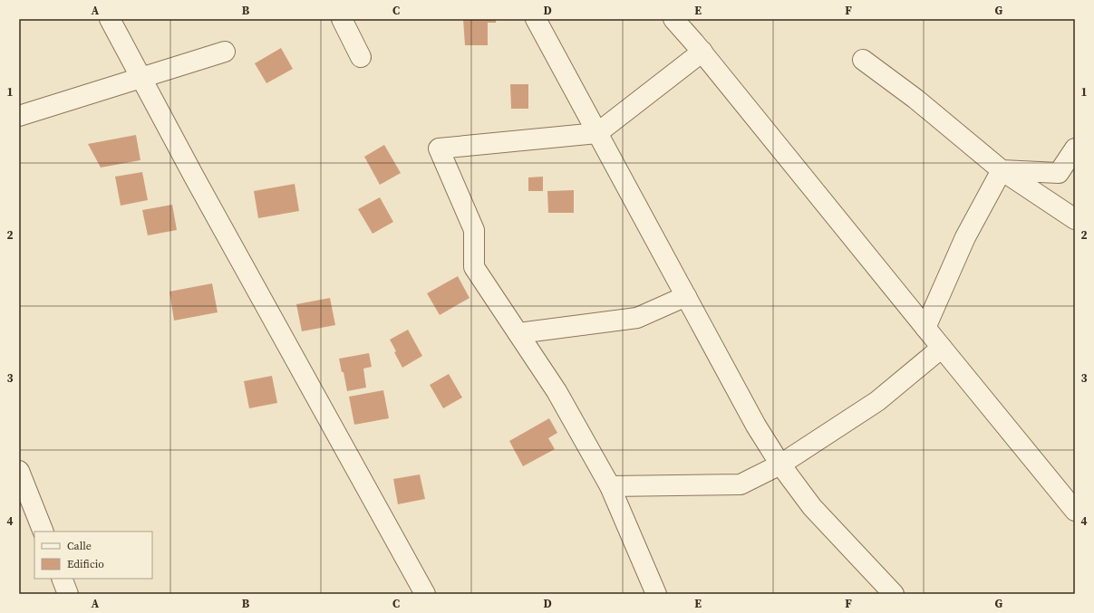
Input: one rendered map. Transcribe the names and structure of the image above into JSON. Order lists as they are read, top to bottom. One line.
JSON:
{"legend":["Calle","Edificio"],"grid":{"columns":["A","B","C","D","E","F","G"],"rows":["1","2","3","4"]}}
